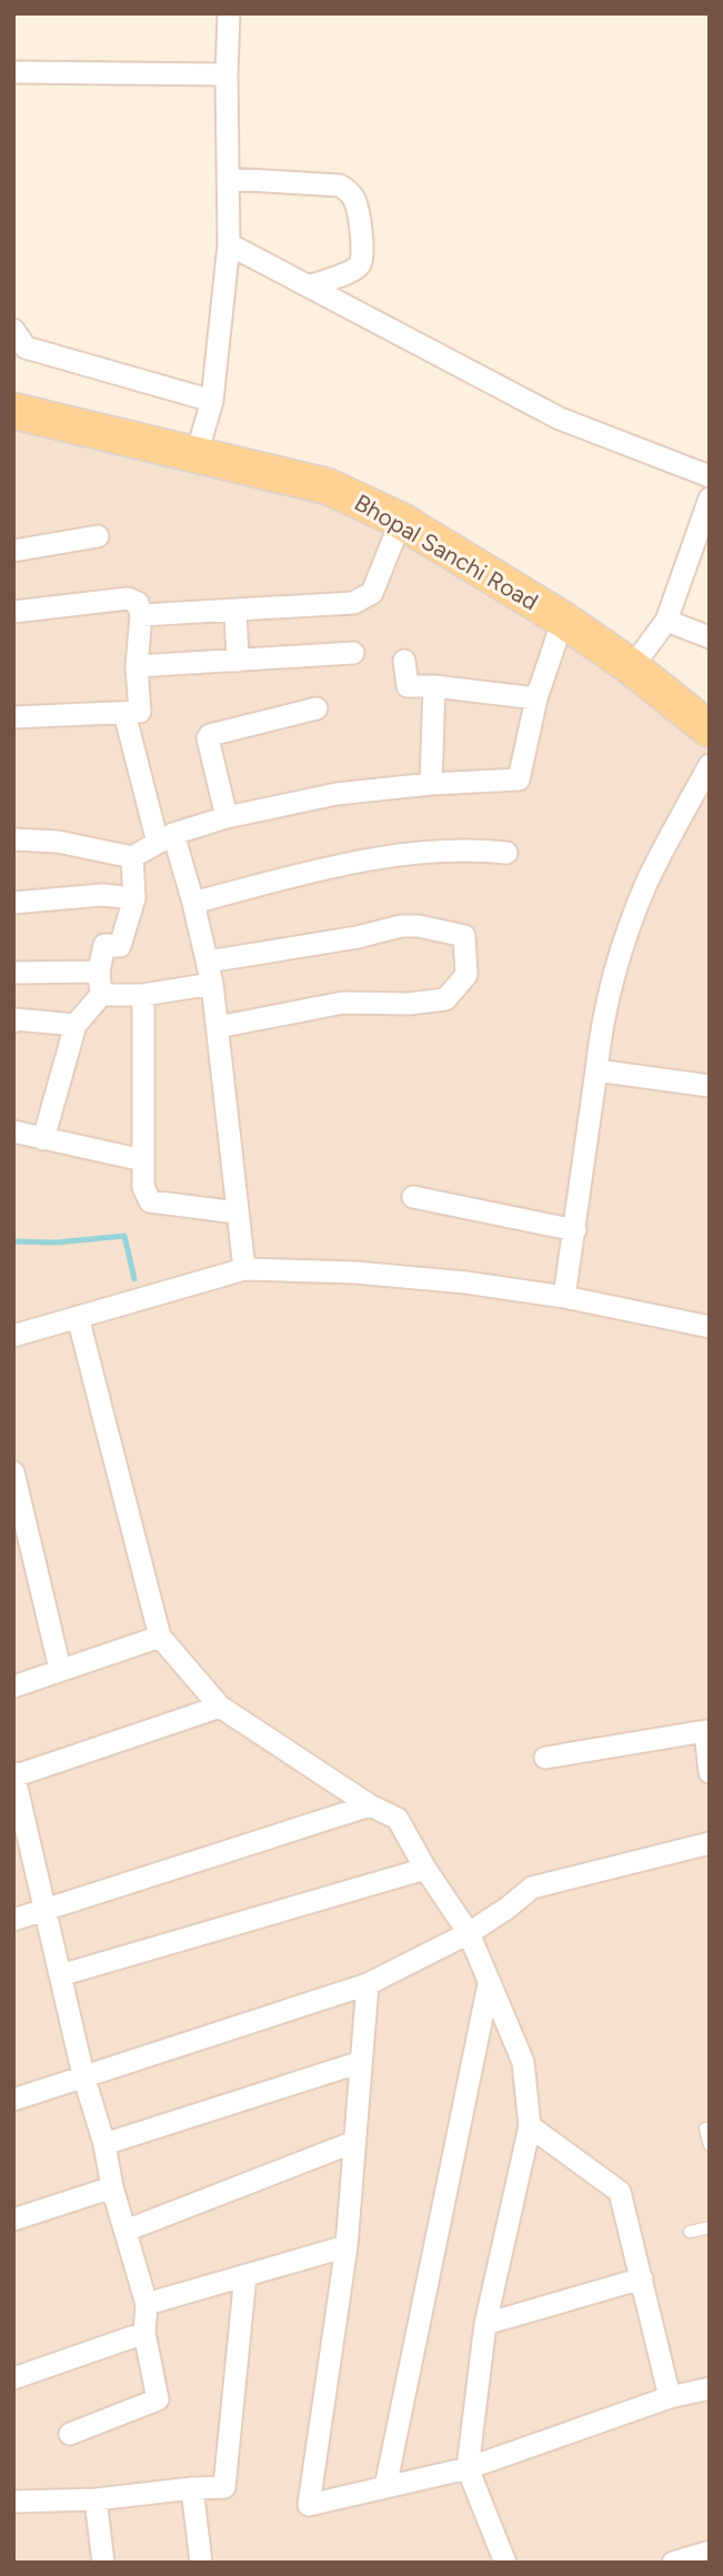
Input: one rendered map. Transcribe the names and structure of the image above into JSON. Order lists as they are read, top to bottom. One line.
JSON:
{"streets":{"main road":["Bhopal Sanchi Road"]}}
